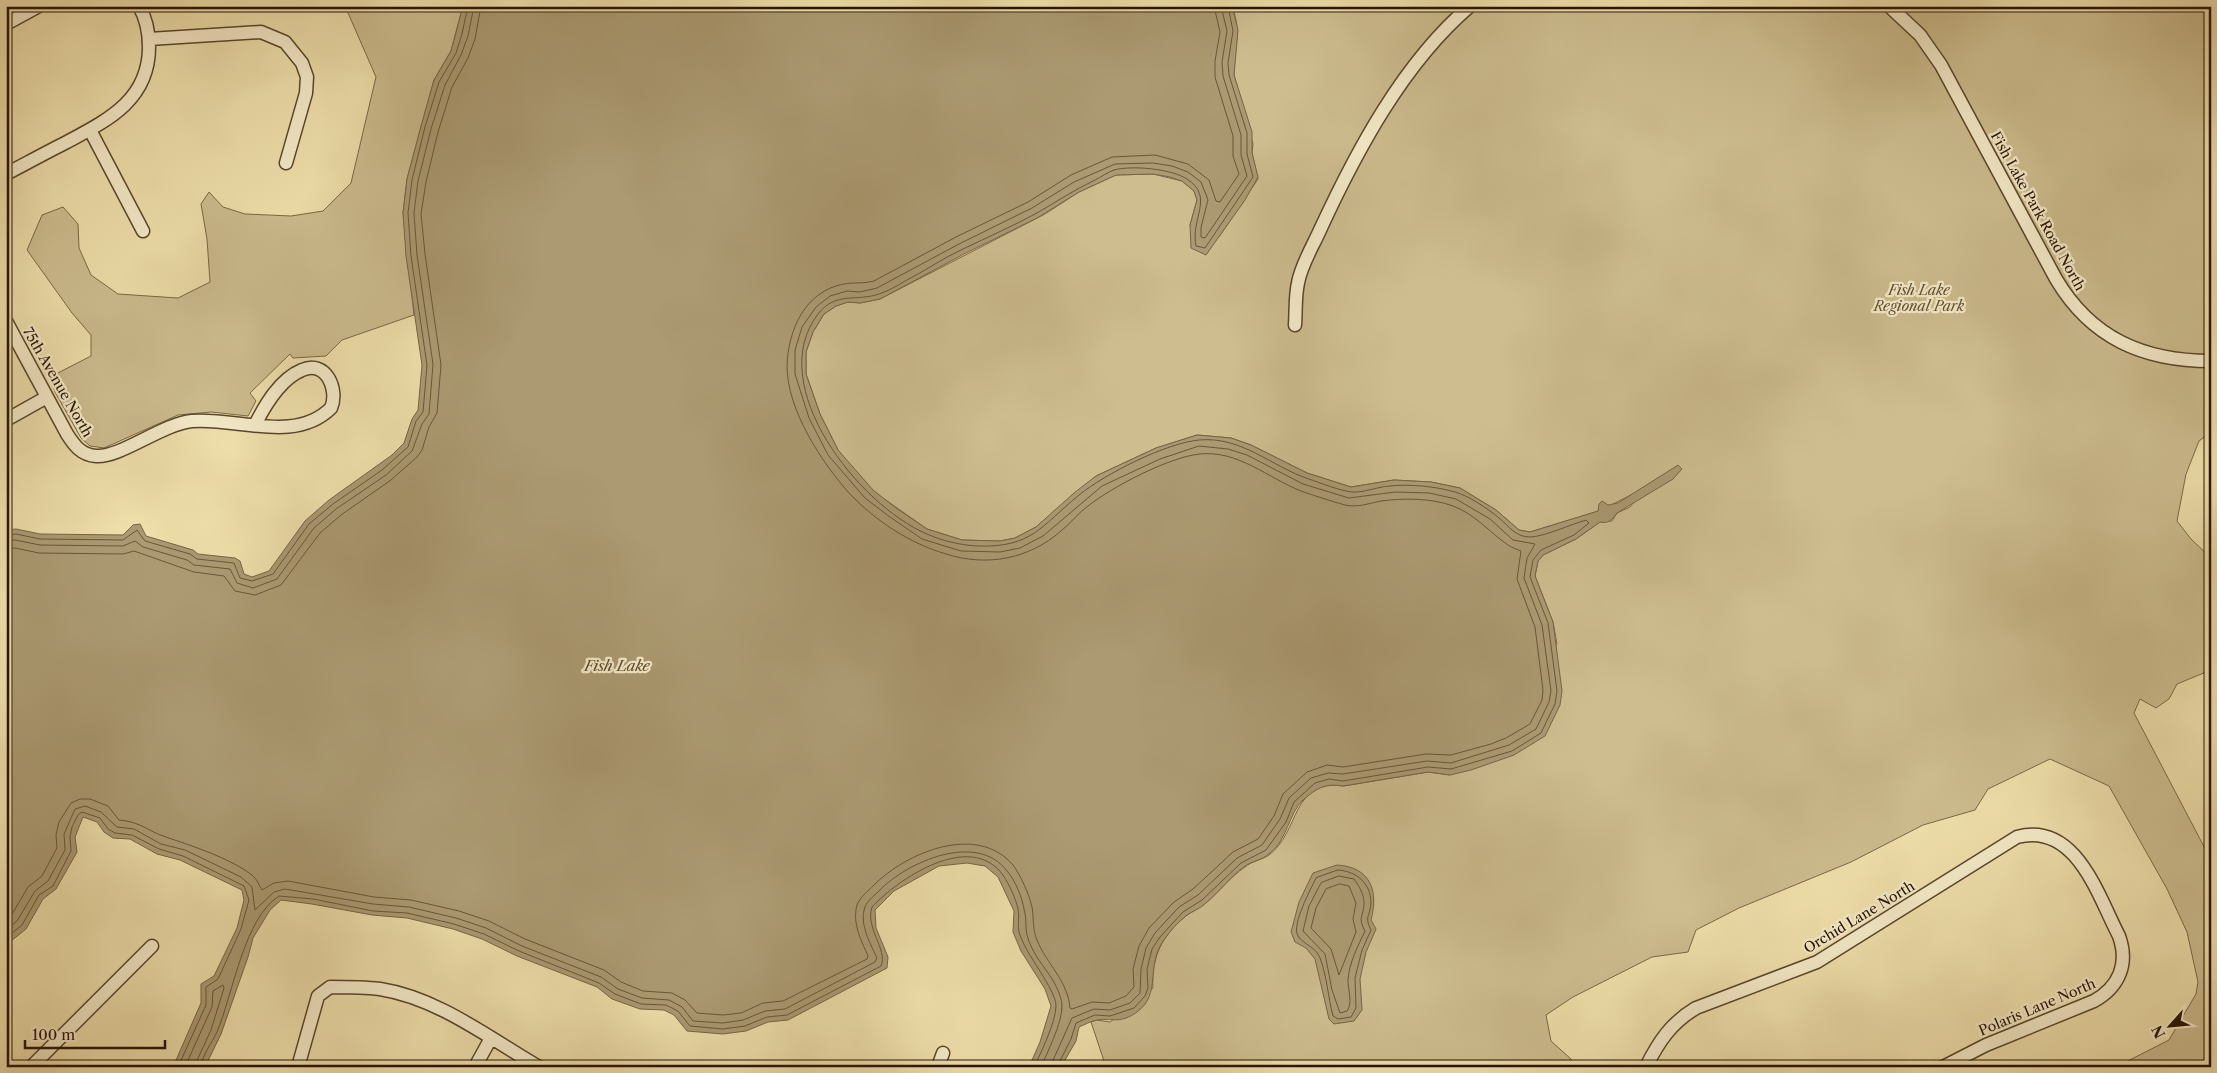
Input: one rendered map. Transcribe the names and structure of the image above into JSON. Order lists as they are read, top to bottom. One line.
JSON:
{"streets":{"street":["Fish Lake Park Road North","75th Avenue North","Orchid Lane North","Polaris Lane North"]},"crossings":[["Orchid Lane North","Polaris Lane North"]],"water":["Fish Lake"],"parks":["Fish Lake Regional Park"],"scale_bar":"100 m","north":"bottom left"}
